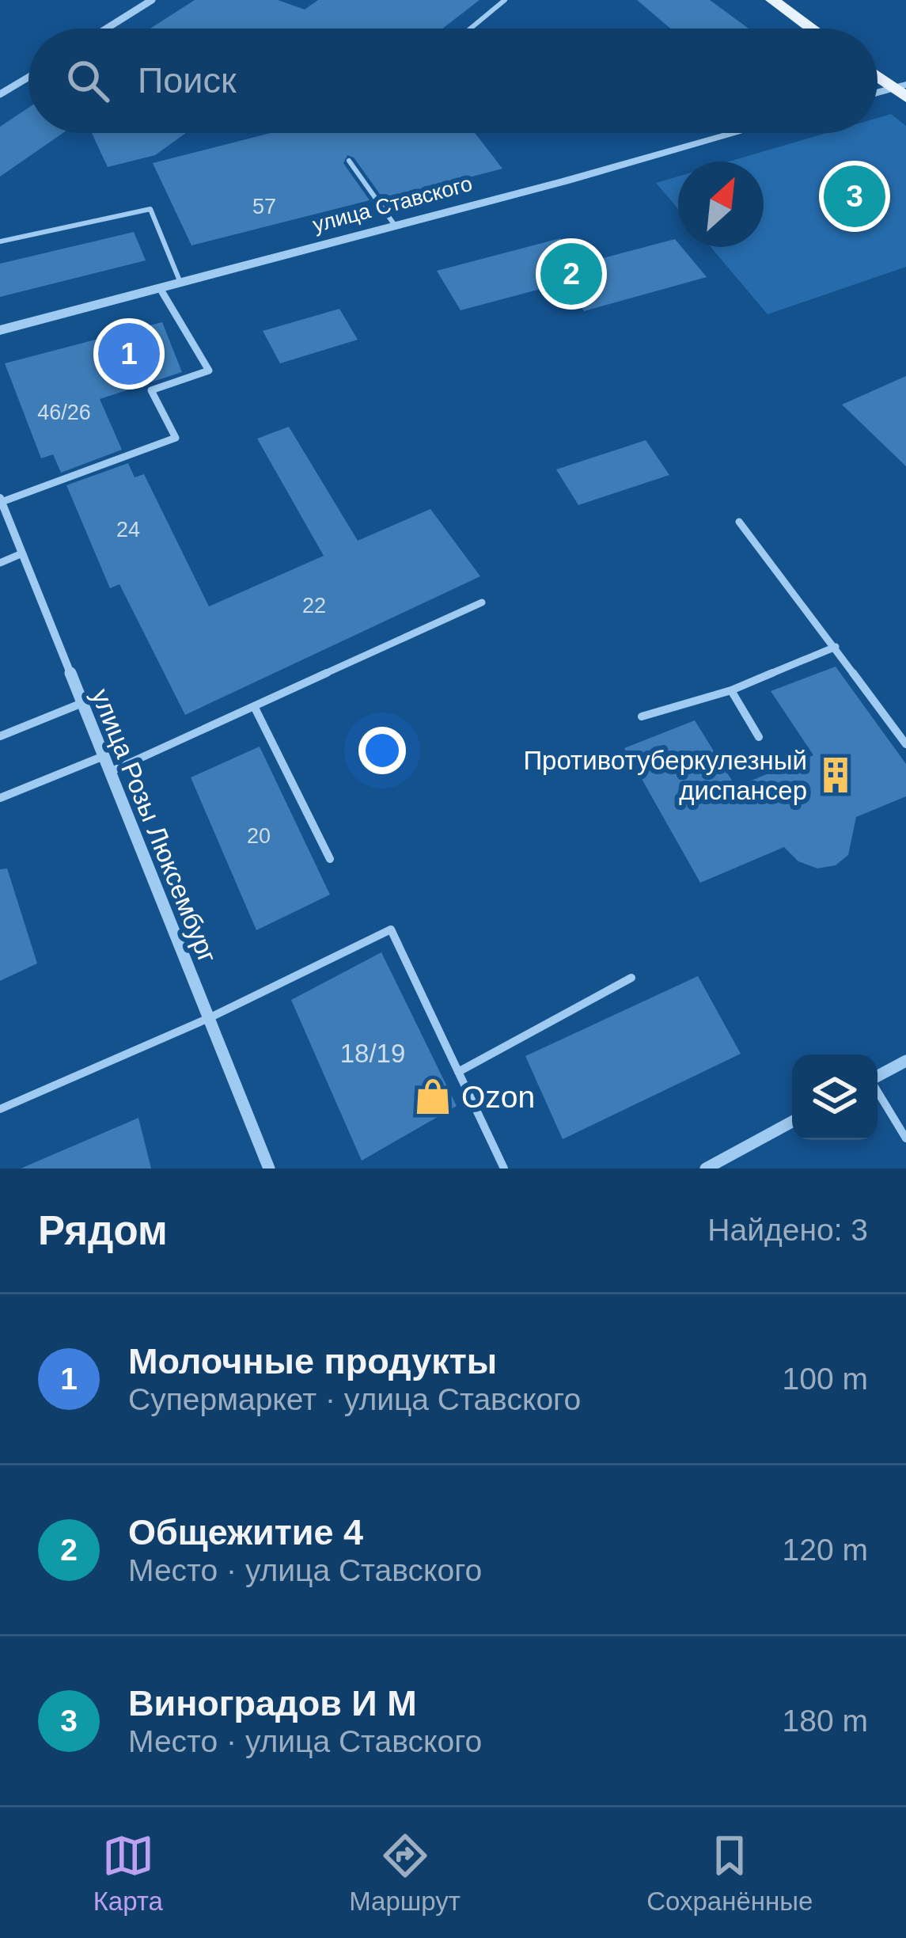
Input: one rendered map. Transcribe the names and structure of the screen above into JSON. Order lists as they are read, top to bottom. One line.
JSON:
{"streets":{"street":["улица Ставского","улица Розы Люксембург"]},"places":{"building":["Противотуберкулезный диспансер"],"shop":["Ozon"]},"house_numbers":["57","46/26","24","22","20","18/19"],"north":"top right","page":{"search":"Поиск","pins":["3","2","1"],"heading":["Рядом","Найдено: 3"],"list":[{"mark":"1","name":"Молочные продукты","note":"Супермаркет · улица Ставского","value":"100 m"},{"mark":"2","name":"Общежитие 4","note":"Место · улица Ставского","value":"120 m"},{"mark":"3","name":"Виноградов И М","note":"Место · улица Ставского","value":"180 m"}],"nav":["Карта","Маршрут","Сохранённые"]}}
